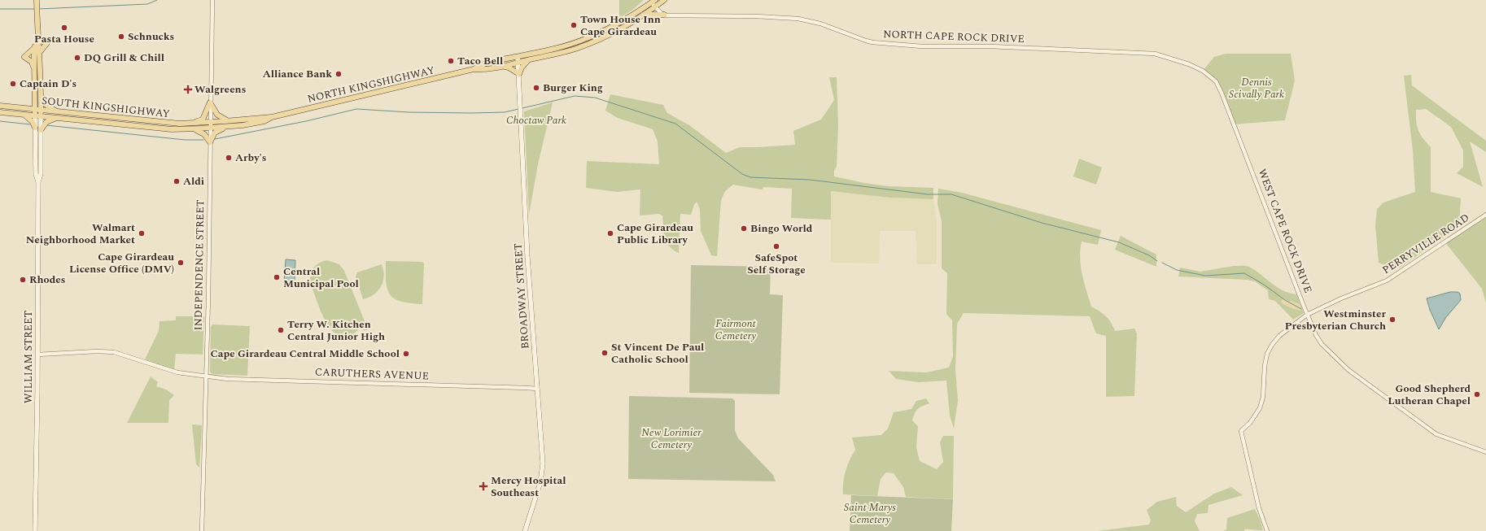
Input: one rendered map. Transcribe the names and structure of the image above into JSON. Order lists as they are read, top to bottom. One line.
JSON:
{"streets":{"main road":["NORTH KINGSHIGHWAY","SOUTH KINGSHIGHWAY","BROADWAY STREET","WILLIAM STREET"],"street":["NORTH CAPE ROCK DRIVE","WEST CAPE ROCK DRIVE","PERRYVILLE ROAD","INDEPENDENCE STREET","CARUTHERS AVENUE"]},"crossings":[["NORTH CAPE ROCK DRIVE","WEST CAPE ROCK DRIVE"],["NORTH KINGSHIGHWAY","SOUTH KINGSHIGHWAY"],["NORTH KINGSHIGHWAY","INDEPENDENCE STREET"],["NORTH KINGSHIGHWAY","BROADWAY STREET"],["SOUTH KINGSHIGHWAY","INDEPENDENCE STREET"],["SOUTH KINGSHIGHWAY","WILLIAM STREET"],["WEST CAPE ROCK DRIVE","PERRYVILLE ROAD"],["INDEPENDENCE STREET","CARUTHERS AVENUE"],["BROADWAY STREET","CARUTHERS AVENUE"],["WILLIAM STREET","CARUTHERS AVENUE"]],"parks":["Dennis Scivally Park","Choctaw Park","Fairmont Cemetery","New Lorimier Cemetery","Saint Marys Cemetery"],"places":{"other":["Town House Inn Cape Girardeau","Pasta House","Schnucks","DQ Grill & Chill","Taco Bell","Alliance Bank","Captain D's","Burger King","Arby's","Aldi","Bingo World","Walmart Neighborhood Market","Cape Girardeau Public Library","SafeSpot Self Storage","Cape Girardeau License Office (DMV)","Central Municipal Pool","Rhodes","Westminster Presbyterian Church","Terry W. Kitchen Central Junior High","St Vincent De Paul Catholic School","Cape Girardeau Central Middle School","Good Shepherd Lutheran Chapel"],"health":["Walgreens","Mercy Hospital Southeast"]}}
